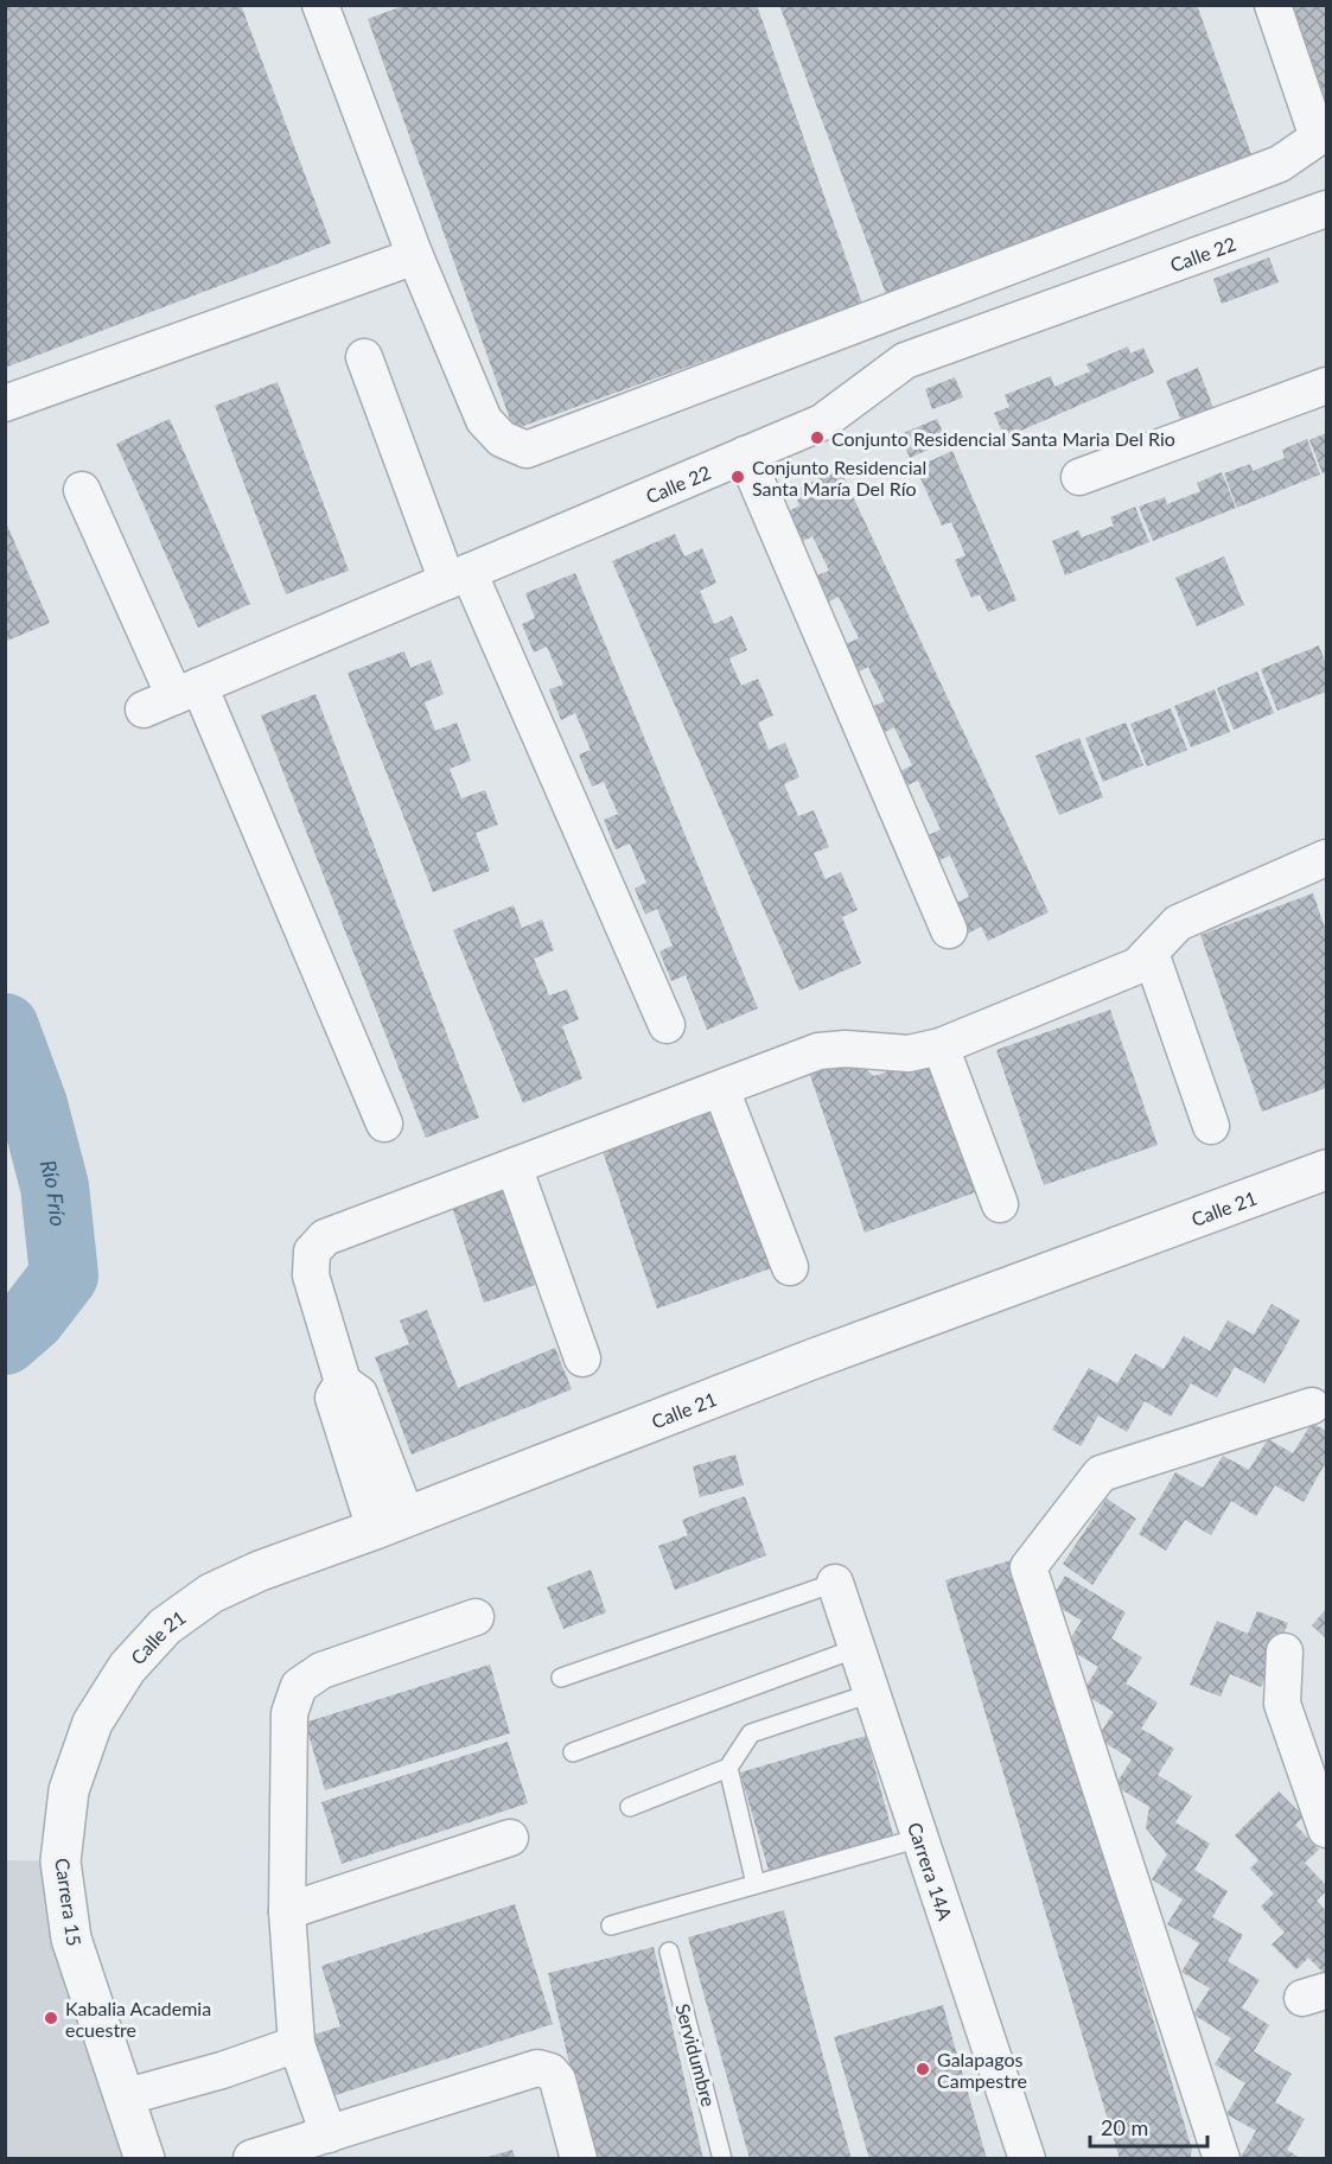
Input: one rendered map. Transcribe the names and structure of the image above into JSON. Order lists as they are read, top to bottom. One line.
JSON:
{"streets":{"street":["Calle 22","Calle 21","Carrera 14A","Carrera 15"],"lane":["Servidumbre"]},"crossings":[["Calle 21","Carrera 15"]],"water":["Río Frío"],"places":["Conjunto Residencial Santa Maria Del Rio","Conjunto Residencial Santa María Del Río","Kabalia Academia ecuestre","Galapagos Campestre"],"scale_bar":"20 m"}
